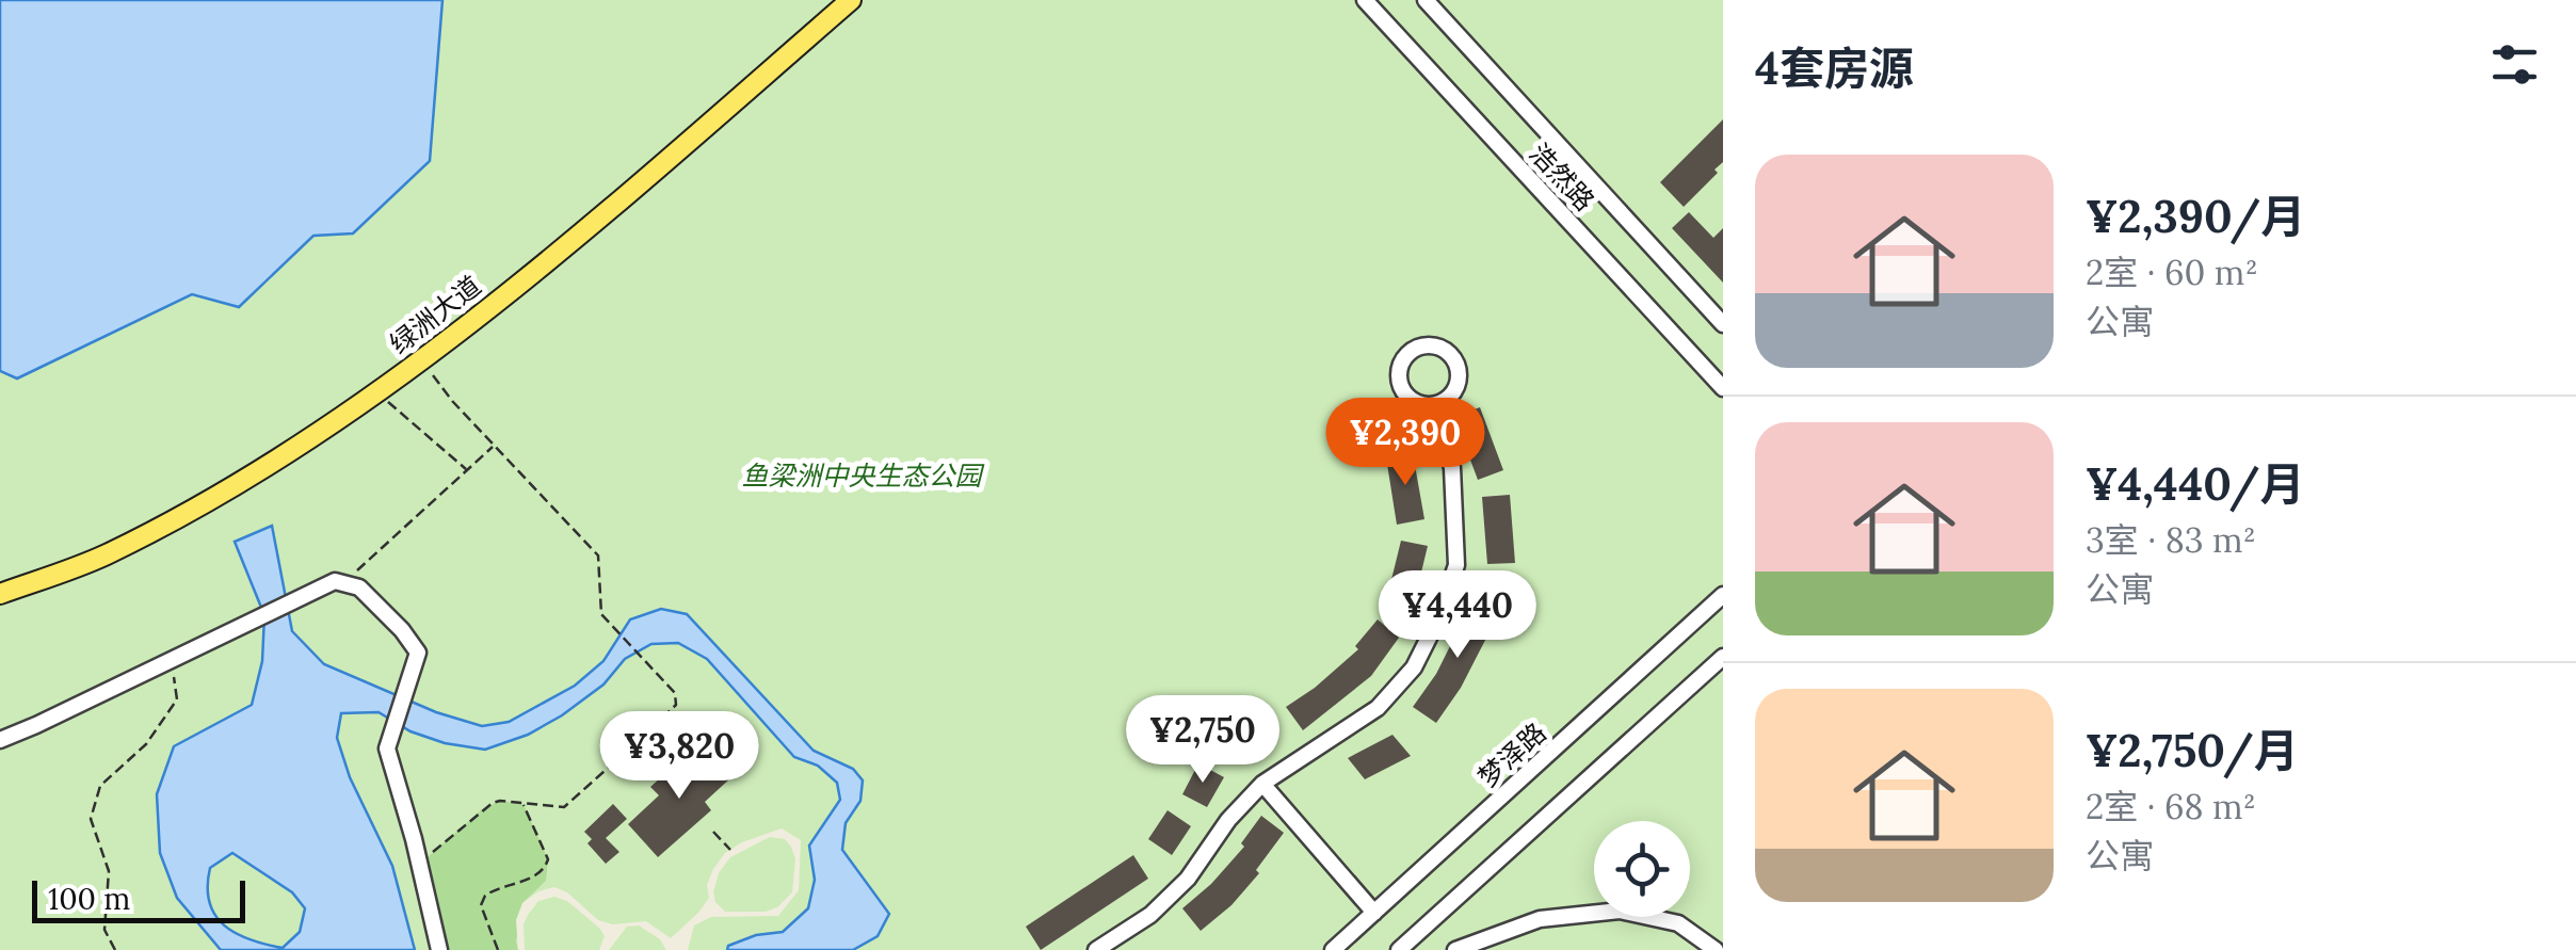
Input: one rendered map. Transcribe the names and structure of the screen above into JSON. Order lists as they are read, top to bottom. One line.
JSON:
{"streets":{"main road":["绿洲大道"],"street":["浩然路","梦泽路"]},"parks":["鱼梁洲中央生态公园"],"scale_bar":"100 m","page":{"heading":"4套房源","list":[{"name":"¥2,390/月","note":"2室 · 60 m² · 公寓"},{"name":"¥4,440/月","note":"3室 · 83 m² · 公寓"},{"name":"¥2,750/月","note":"2室 · 68 m² · 公寓"}],"price":["¥2,390","¥4,440","¥2,750","¥3,820"],"scale":"100 m"}}
